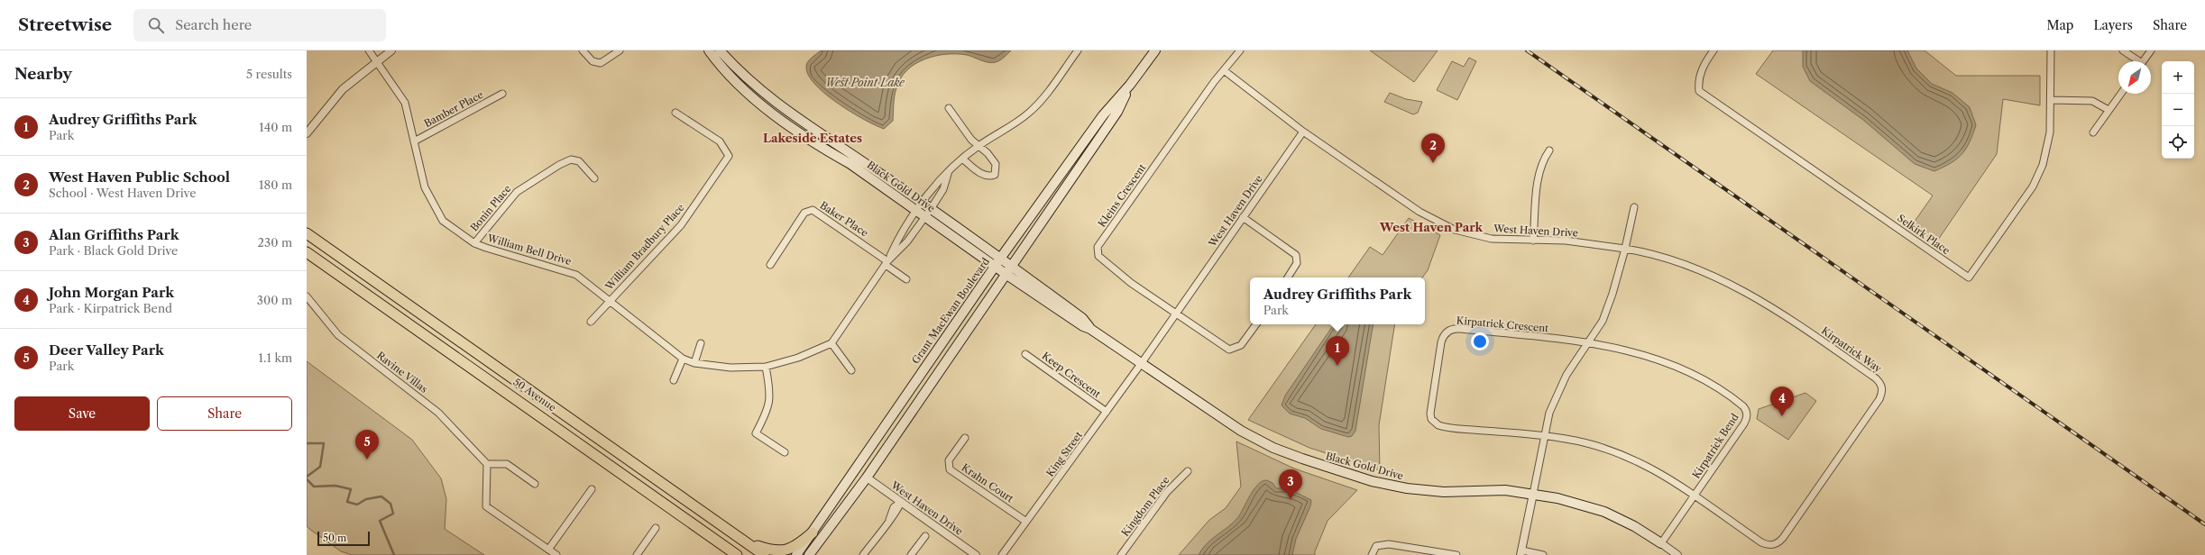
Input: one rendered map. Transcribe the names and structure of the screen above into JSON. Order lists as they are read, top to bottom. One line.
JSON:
{"streets":{"main road":["Black Gold Drive","Grant MacEwan Boulevard","50 Avenue"],"street":["Bamber Place","Kleins Crescent","Bonin Place","West Haven Drive","Baker Place","Selkirk Place","William Bradbury Place","William Bell Drive","Kirpatrick Crescent","Kirpatrick Way","Ravine Villas","Keep Crescent","Kirpatrick Bend","King Street","Krahn Court","Kingdom Place"]},"crossings":[["Bamber Place","William Bell Drive"],["Black Gold Drive","West Haven Drive"],["Black Gold Drive","Grant MacEwan Boulevard"],["Black Gold Drive","Kirpatrick Bend"],["Black Gold Drive","King Street"],["Kleins Crescent","West Haven Drive"],["Bonin Place","William Bell Drive"],["West Haven Drive","Grant MacEwan Boulevard"],["West Haven Drive","Kirpatrick Way"],["West Haven Drive","King Street"],["William Bradbury Place","William Bell Drive"],["Kirpatrick Crescent","Kirpatrick Way"],["Kirpatrick Crescent","Kirpatrick Bend"],["Kirpatrick Way","Kirpatrick Bend"],["Keep Crescent","King Street"],["King Street","Krahn Court"]],"districts":["Lakeside Estates","West Haven Park"],"water":["West Point Lake"],"scale_bar":"50 m","north":"bottom left","page":{"header":"Streetwise","search":"Search here","nav":["Map","Layers","Share"],"heading":["Nearby","5 results"],"map_buttons":["+","−"],"list":[{"mark":"1","name":"Audrey Griffiths Park","note":"Park","value":"140 m"},{"mark":"2","name":"West Haven Public School","note":"School · West Haven Drive","value":"180 m"},{"mark":"3","name":"Alan Griffiths Park","note":"Park · Black Gold Drive","value":"230 m"},{"mark":"4","name":"John Morgan Park","note":"Park · Kirpatrick Bend","value":"300 m"},{"mark":"5","name":"Deer Valley Park","note":"Park","value":"1.1 km"}],"pins":["2","1","4","5","3"],"popup":["Audrey Griffiths Park","Park"],"buttons":["Save","Share"],"scale":"50 m"}}
